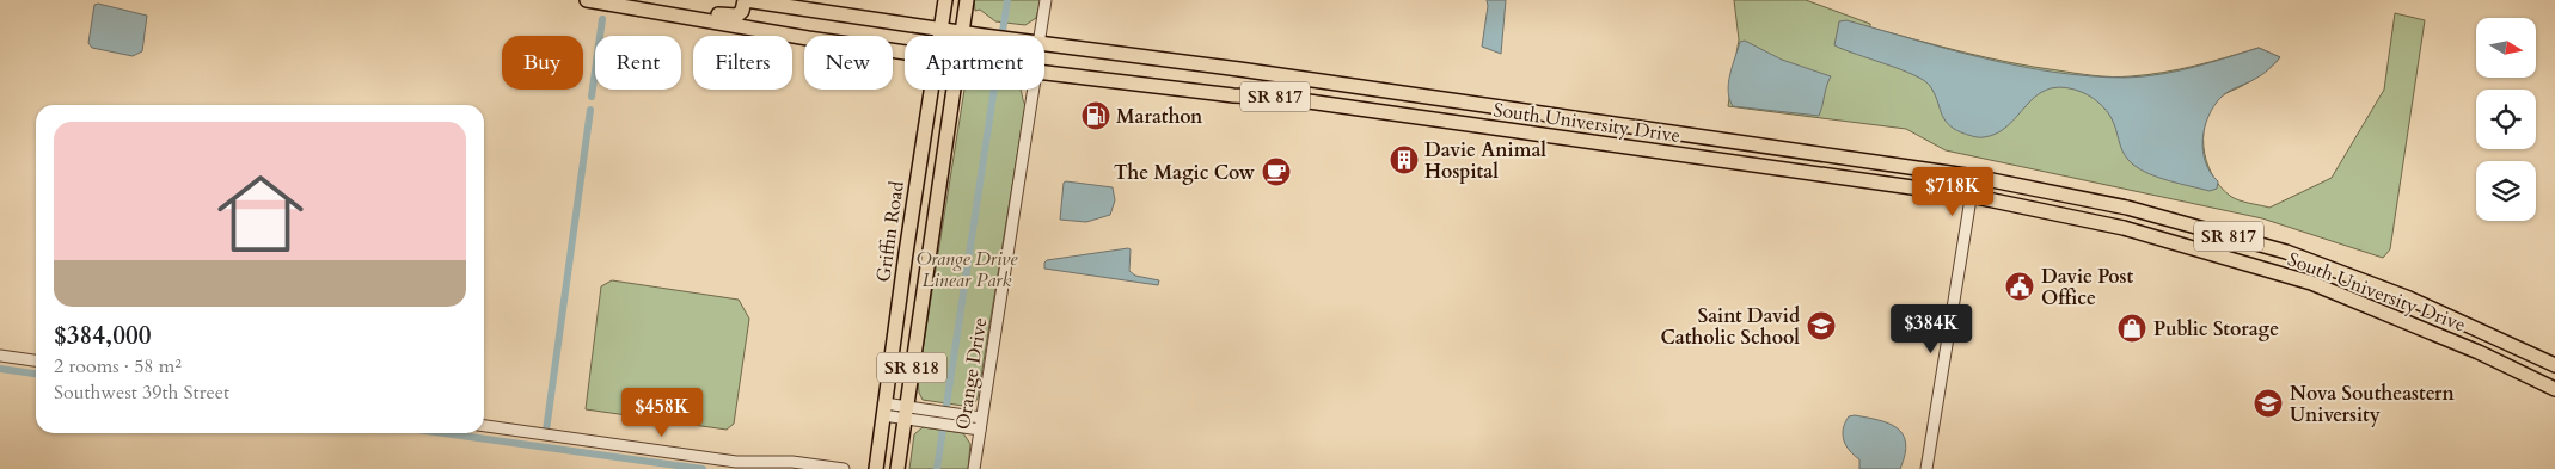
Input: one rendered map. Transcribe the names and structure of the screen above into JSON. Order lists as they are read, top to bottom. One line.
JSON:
{"streets":{"main road":["SR 817","South University Drive","Griffin Road","SR 818"],"street":["Orange Drive"]},"crossings":[["South University Drive","Griffin Road"],["South University Drive","SR 818"]],"parks":["Orange Drive Linear Park"],"places":{"fuel station":["Marathon"],"building":["Davie Animal Hospital"],"cafe":["The Magic Cow"],"public building":["Davie Post Office"],"school or university":["Saint David Catholic School","Nova Southeastern University"],"shop":["Public Storage"]},"north":"right","page":{"chip":["Buy","Rent","Filters","New","Apartment"],"list":[{"name":"$384,000","note":"2 rooms · 58 m² · Southwest 39th Street"}],"price":["$718K","$384K","$458K"]}}
